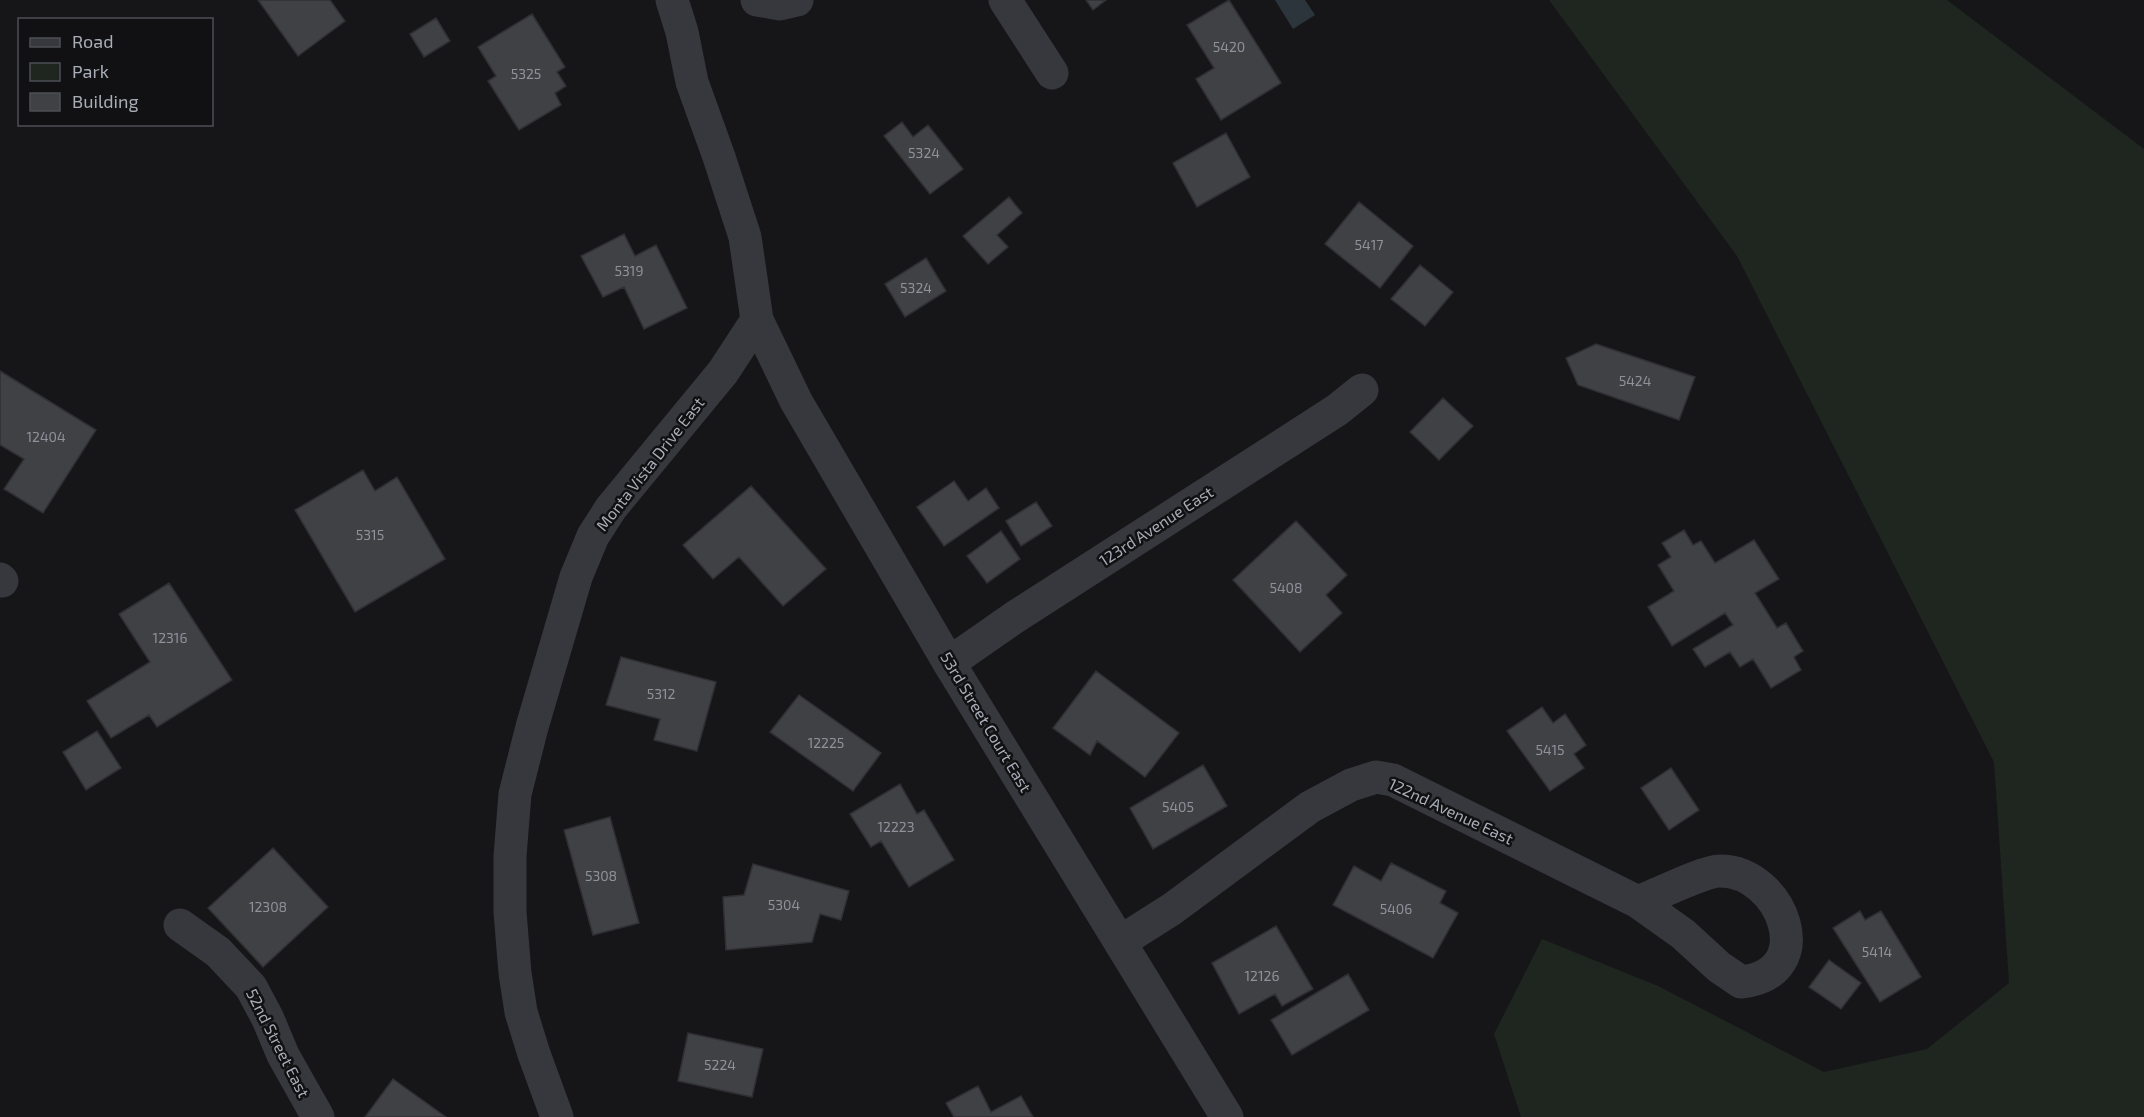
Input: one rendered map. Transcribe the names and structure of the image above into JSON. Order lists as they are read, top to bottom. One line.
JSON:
{"streets":{"street":["Monta Vista Drive East","123rd Avenue East","53rd Street Court East","122nd Avenue East","52nd Street East"]},"crossings":[["Monta Vista Drive East","53rd Street Court East"],["123rd Avenue East","53rd Street Court East"],["53rd Street Court East","122nd Avenue East"]],"house_numbers":["5420","5325","5324","5417","5319","5324","5424","12404","5315","5408","12316","5312","12225","5415","5405","12223","5308","5304","12308","5406","5414","12126","5224"],"legend":["Road","Park","Building"]}
